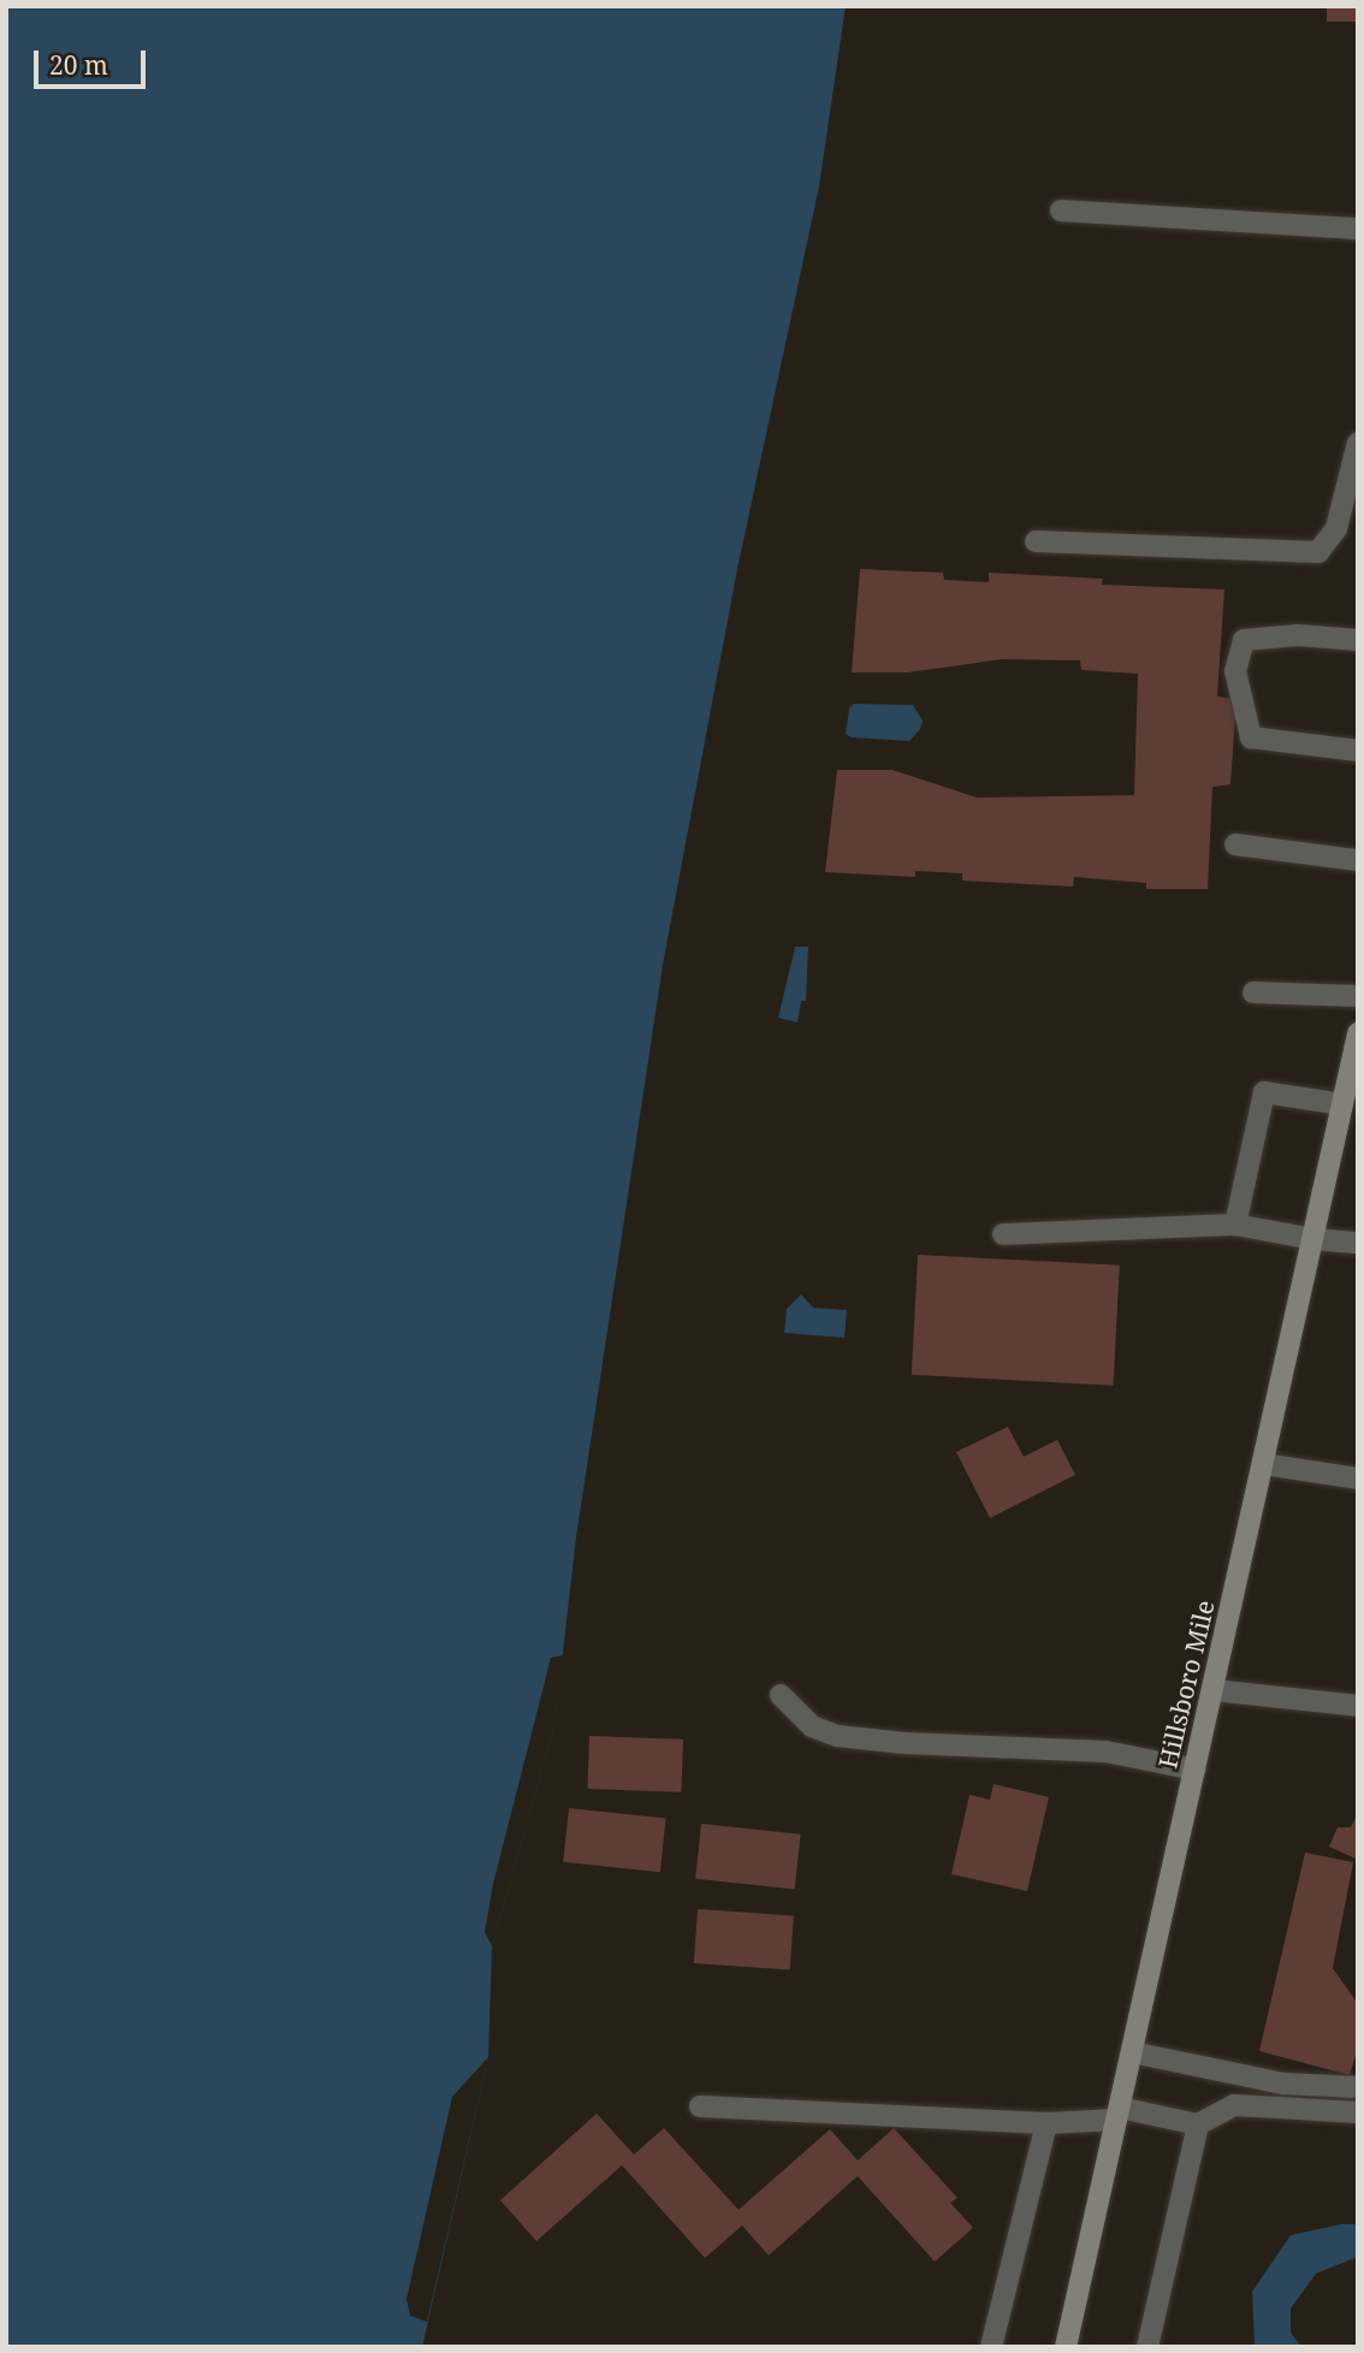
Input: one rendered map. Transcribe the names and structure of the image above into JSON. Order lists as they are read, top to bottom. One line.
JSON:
{"streets":{"main road":["Hillsboro Mile"]},"scale_bar":"20 m"}
